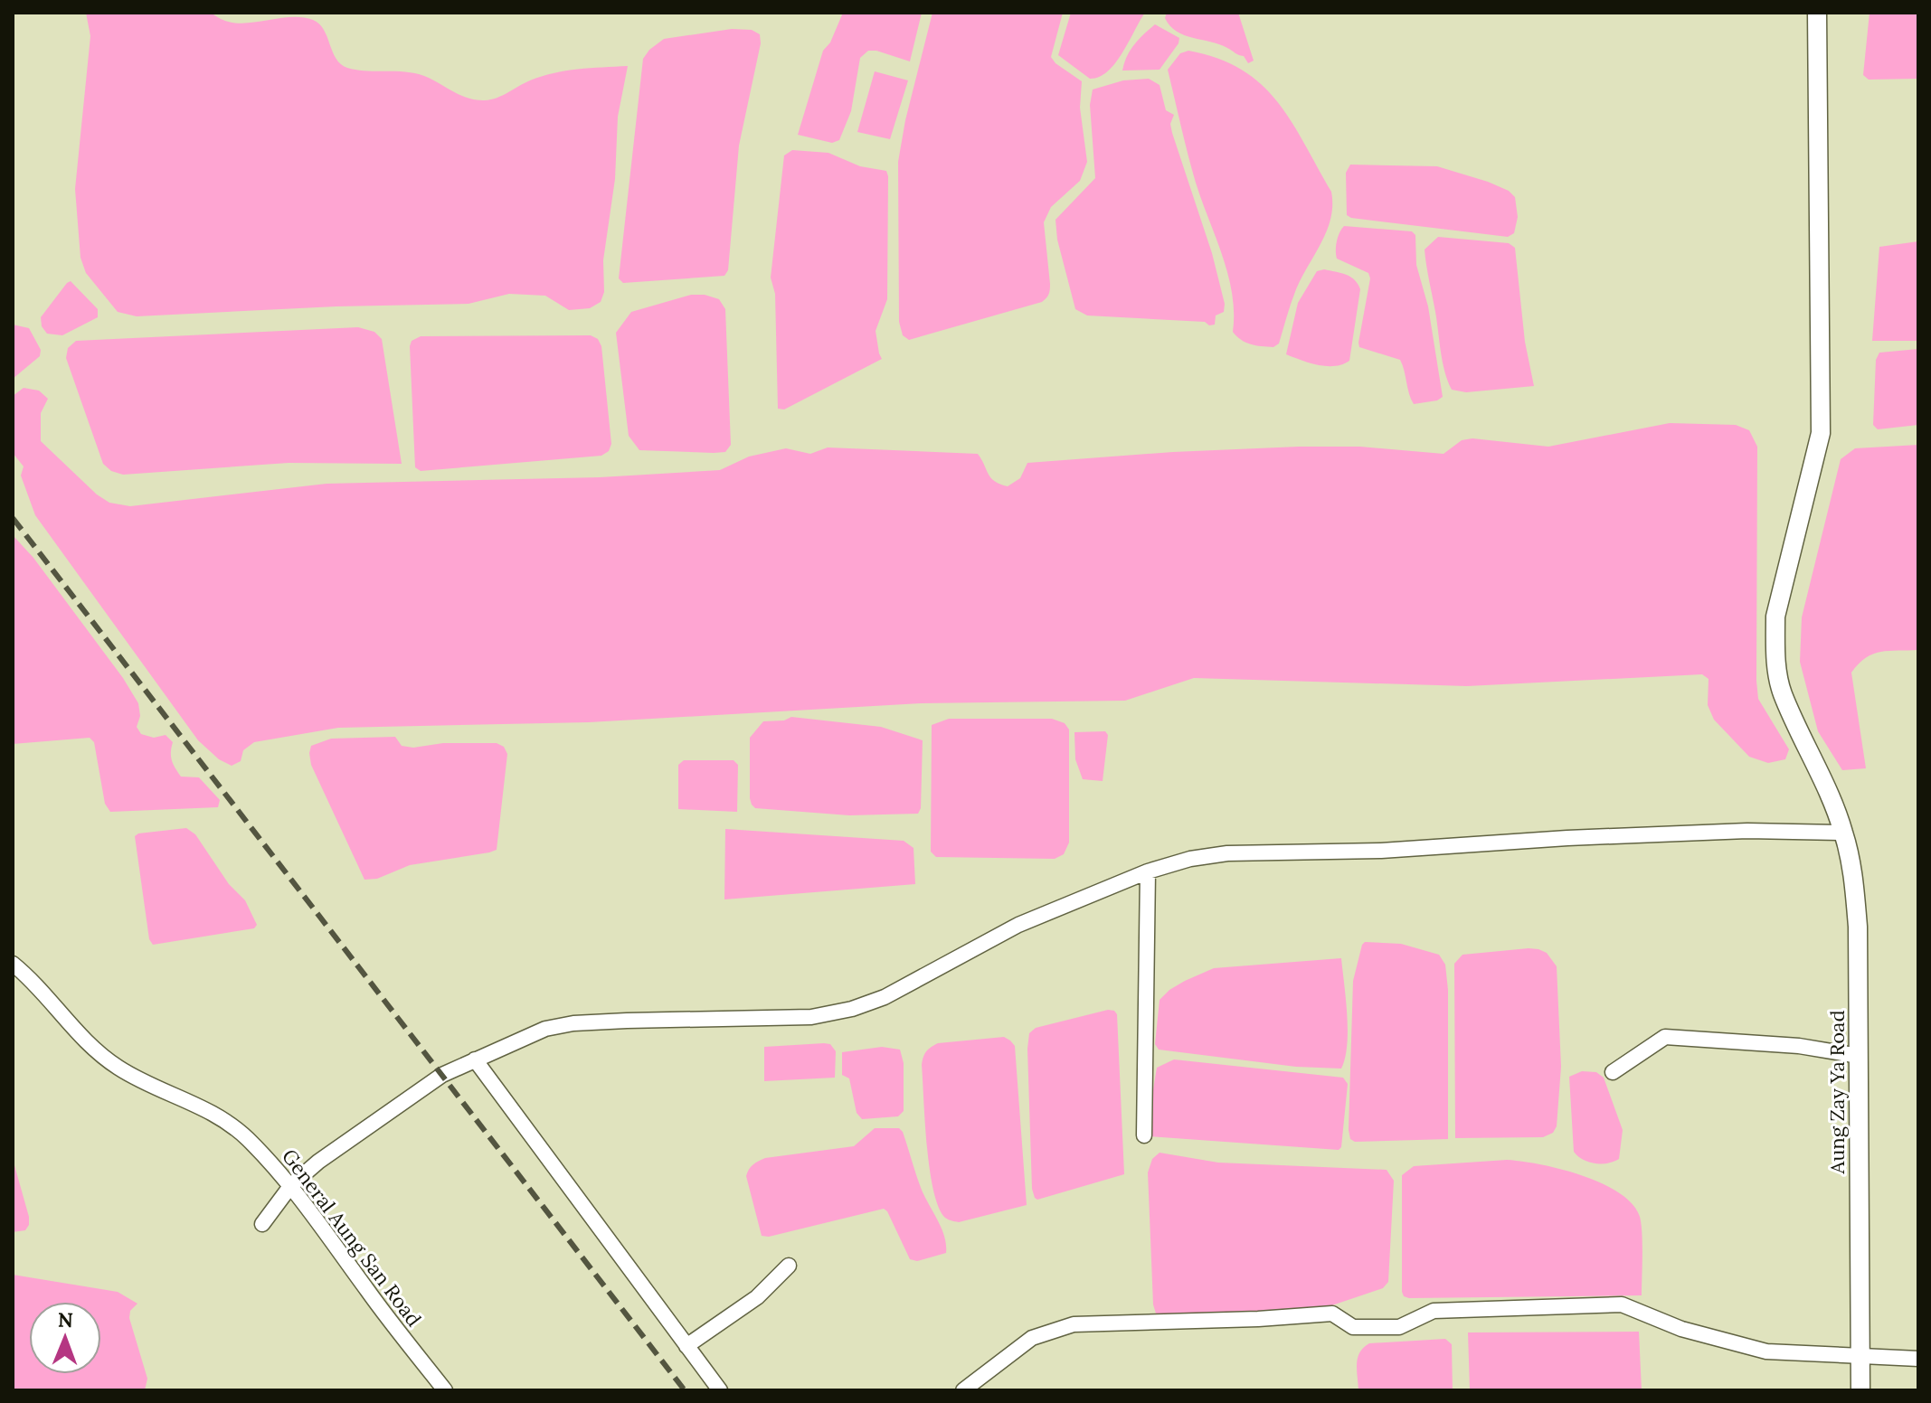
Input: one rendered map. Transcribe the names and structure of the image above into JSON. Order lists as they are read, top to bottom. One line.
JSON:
{"streets":{"street":["Aung Zay Ya Road","General Aung San Road"]},"north":"top"}
